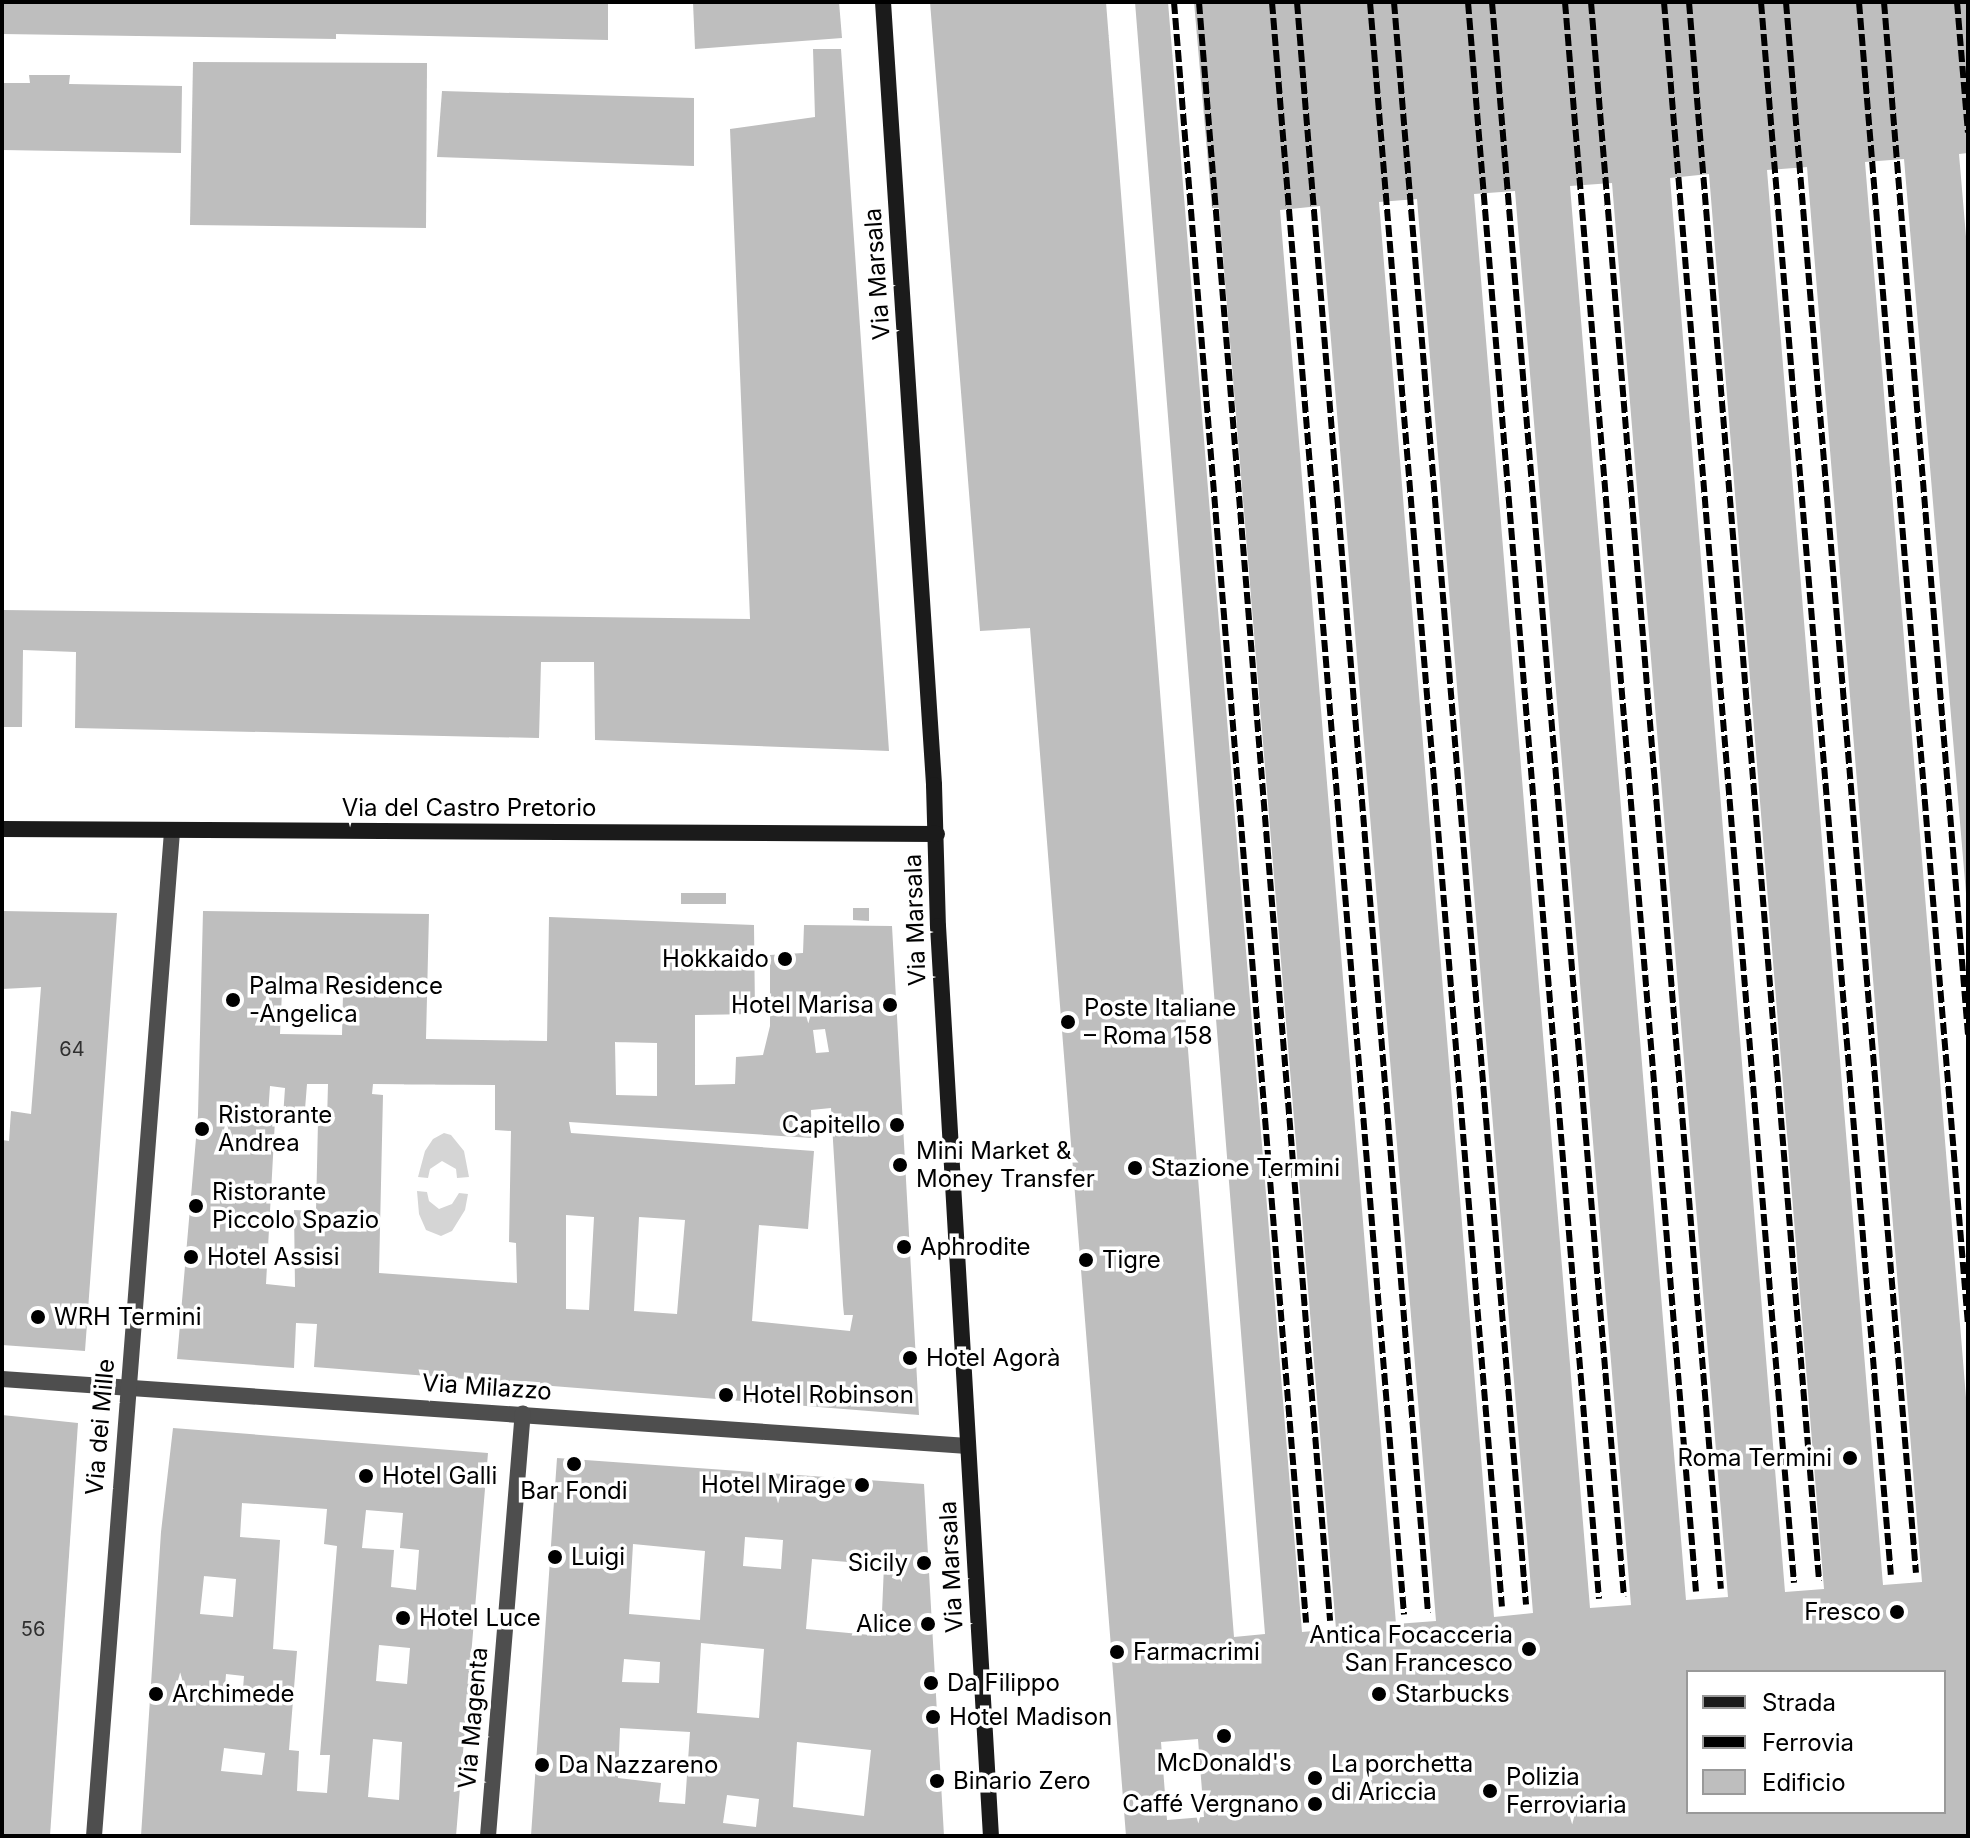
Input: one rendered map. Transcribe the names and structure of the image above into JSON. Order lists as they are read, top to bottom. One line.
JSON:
{"streets":{"main road":["Via Marsala","Via del Castro Pretorio"],"street":["Via Milazzo","Via dei Mille","Via Magenta"]},"crossings":[["Via Marsala","Via del Castro Pretorio"],["Via Marsala","Via Milazzo"],["Via del Castro Pretorio","Via dei Mille"],["Via Milazzo","Via dei Mille"],["Via Milazzo","Via Magenta"]],"places":["Hokkaido","Palma Residence -Angelica","Hotel Marisa","Poste Italiane – Roma 158","Capitello","Ristorante Andrea","Mini Market & Money Transfer","Stazione Termini","Ristorante Piccolo Spazio","Aphrodite","Hotel Assisi","Tigre","WRH Termini","Hotel Agorà","Hotel Robinson","Roma Termini","Bar Fondi","Hotel Galli","Hotel Mirage","Luigi","Sicily","Fresco","Hotel Luce","Alice","Antica Focacceria San Francesco","Farmacrimi","Da Filippo","Archimede","Starbucks","Hotel Madison","McDonald's","Da Nazzareno","La porchetta di Ariccia","Binario Zero","Polizia Ferroviaria","Caffé Vergnano"],"house_numbers":["64","56"],"legend":["Strada","Ferrovia","Edificio"]}
